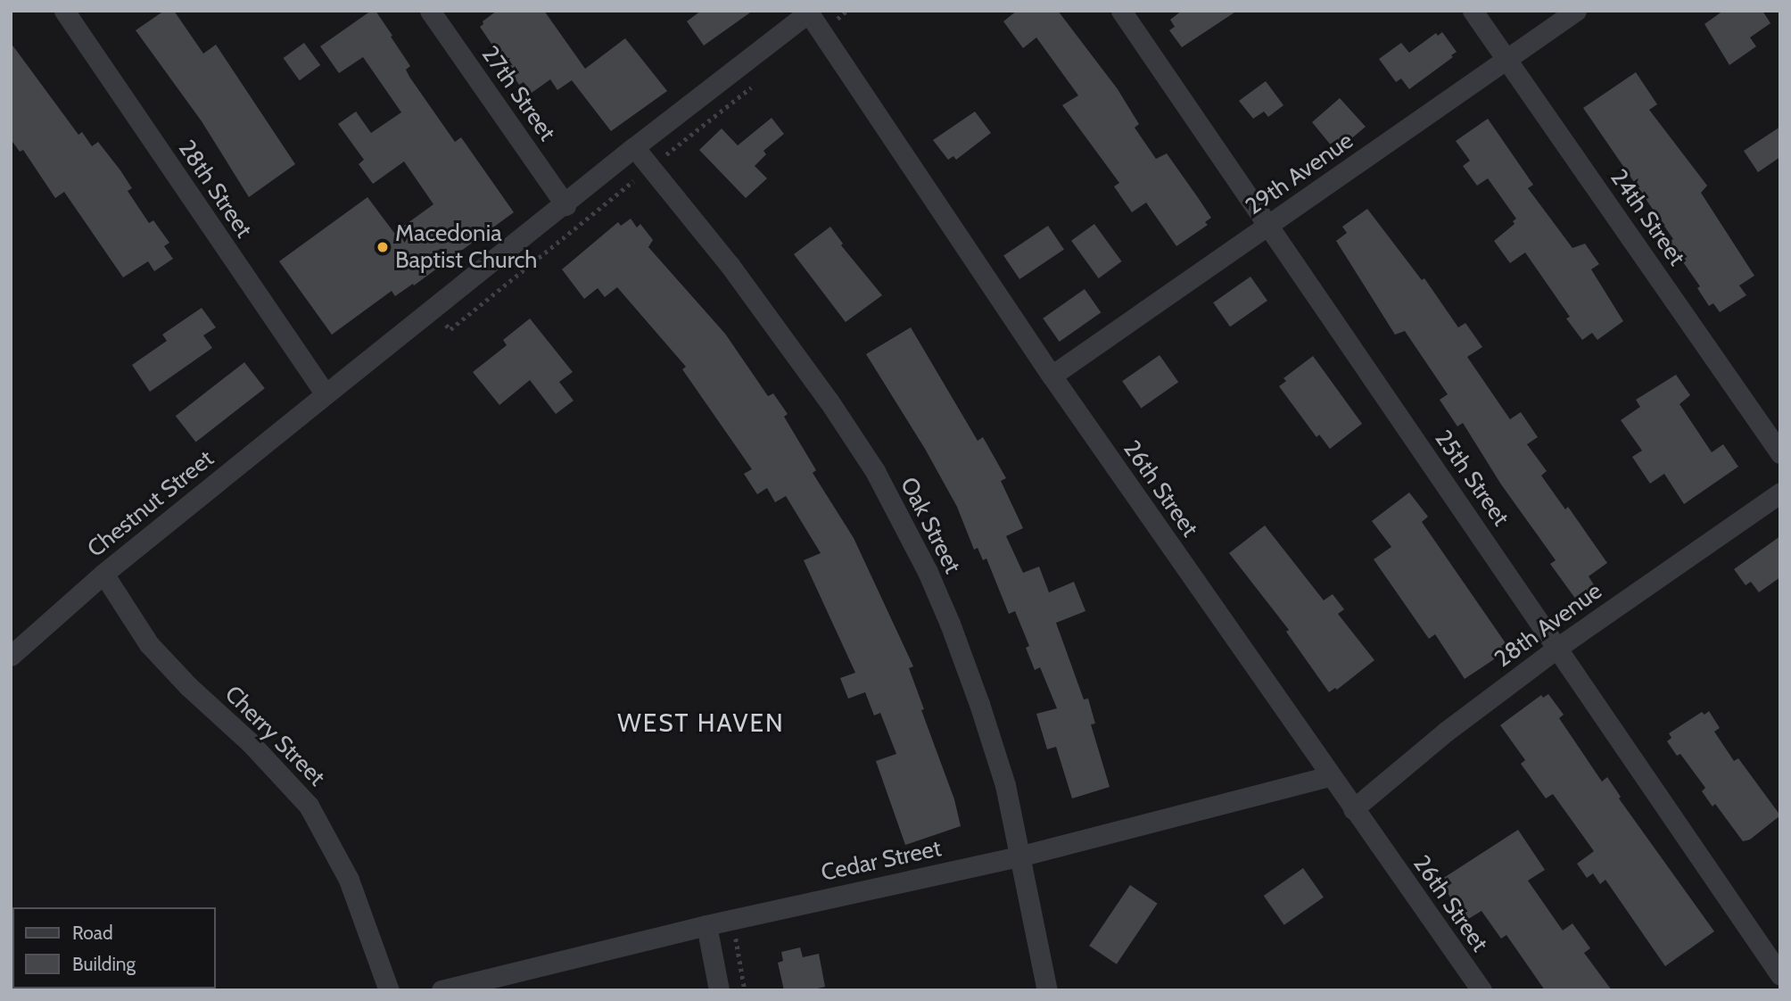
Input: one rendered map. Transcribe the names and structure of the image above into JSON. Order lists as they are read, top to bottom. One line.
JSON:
{"streets":{"street":["27th Street","29th Avenue","28th Street","24th Street","25th Street","26th Street","Chestnut Street","Oak Street","28th Avenue","Cherry Street","Cedar Street"]},"crossings":[["27th Street","Chestnut Street"],["29th Avenue","24th Street"],["29th Avenue","25th Street"],["29th Avenue","26th Street"],["28th Street","Chestnut Street"],["25th Street","28th Avenue"],["26th Street","Chestnut Street"],["26th Street","28th Avenue"],["26th Street","Cedar Street"],["Chestnut Street","Oak Street"],["Chestnut Street","Cherry Street"],["Oak Street","Cedar Street"]],"districts":["WEST HAVEN"],"places":["Macedonia Baptist Church"],"legend":["Road","Building"]}
